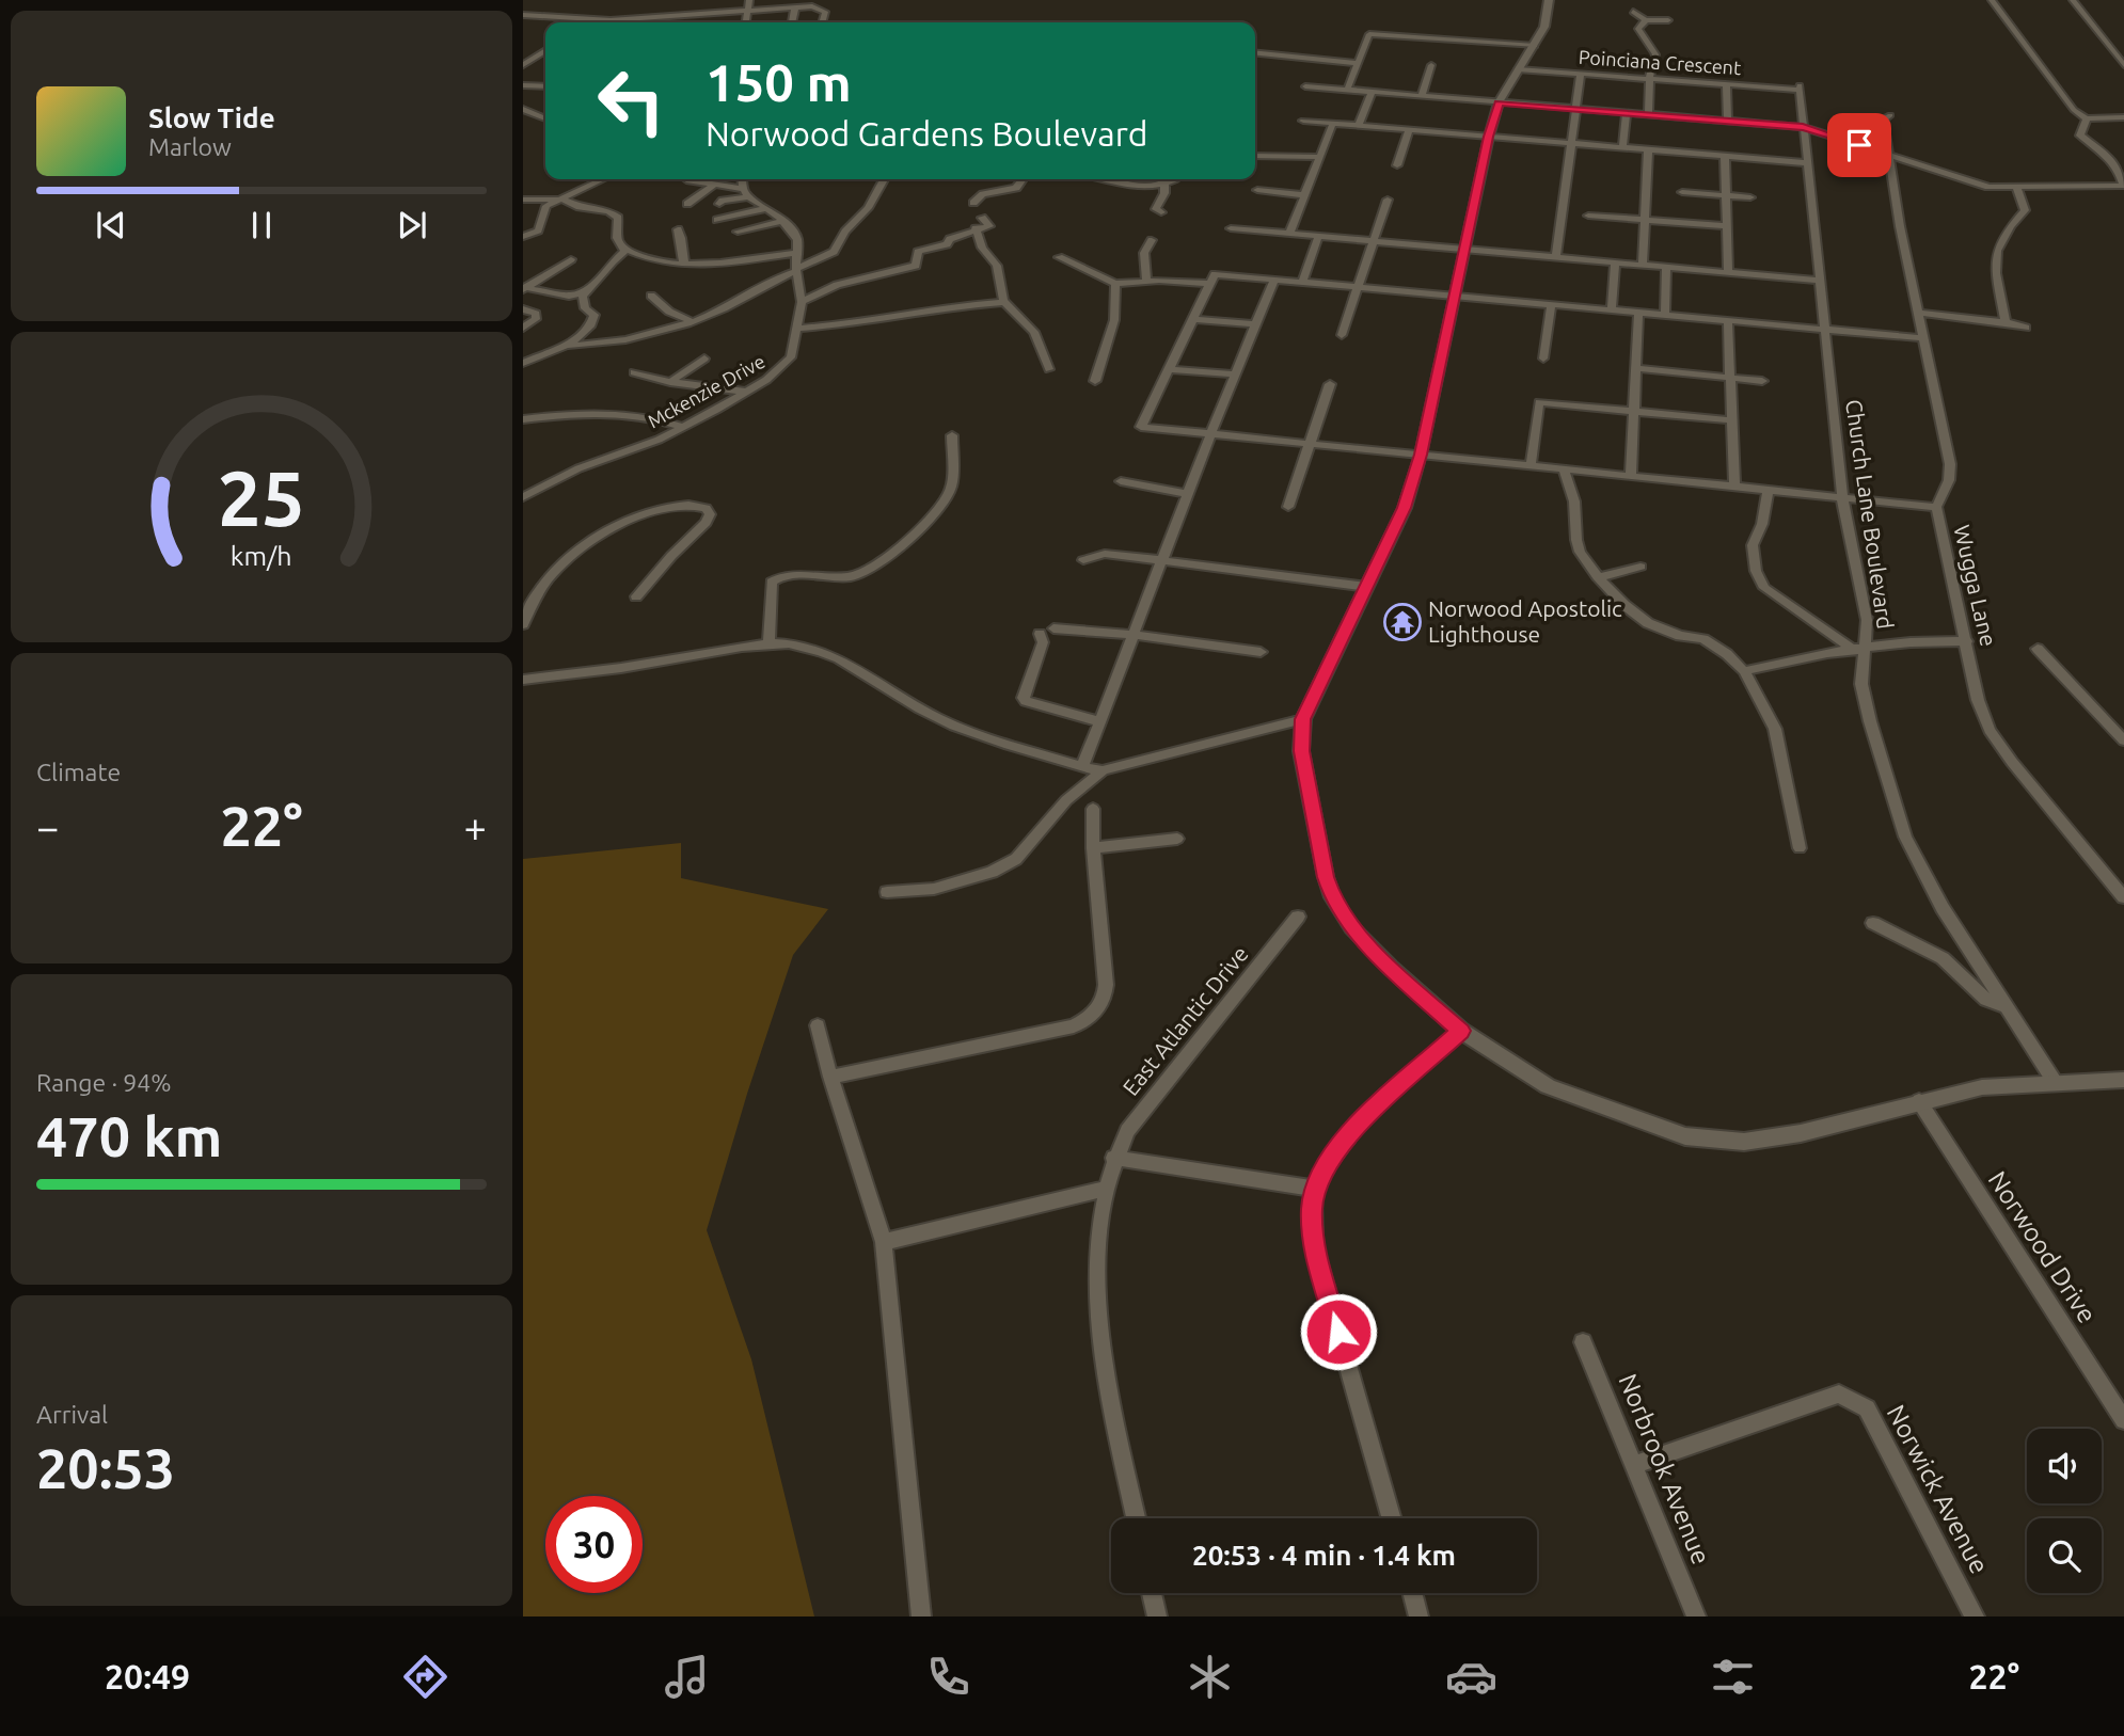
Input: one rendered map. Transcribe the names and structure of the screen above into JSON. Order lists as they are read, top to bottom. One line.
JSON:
{"streets":{"street":["Poinciana Crescent","Mckenzie Drive","Church Lane Boulevard","Wugga Lane","East Atlantic Drive","Norwood Drive","Norbrook Avenue","Norwick Avenue"]},"crossings":[["Poinciana Crescent","Church Lane Boulevard"],["Norbrook Avenue","Norwick Avenue"]],"places":{"temple":["Norwood Apostolic Lighthouse"]},"page":{"turn":["150 m","Norwood Gardens Boulevard"],"song":["Slow Tide","Marlow"],"tile":["Climate",["Range · 94%","470 km"],["Arrival","20:53"]],"heat":["−","22°","+"],"limit":"30","trip":"20:53 · 4 min · 1.4 km","tabs":["20:49","22°"],"gauge":["25","km/h"]}}
